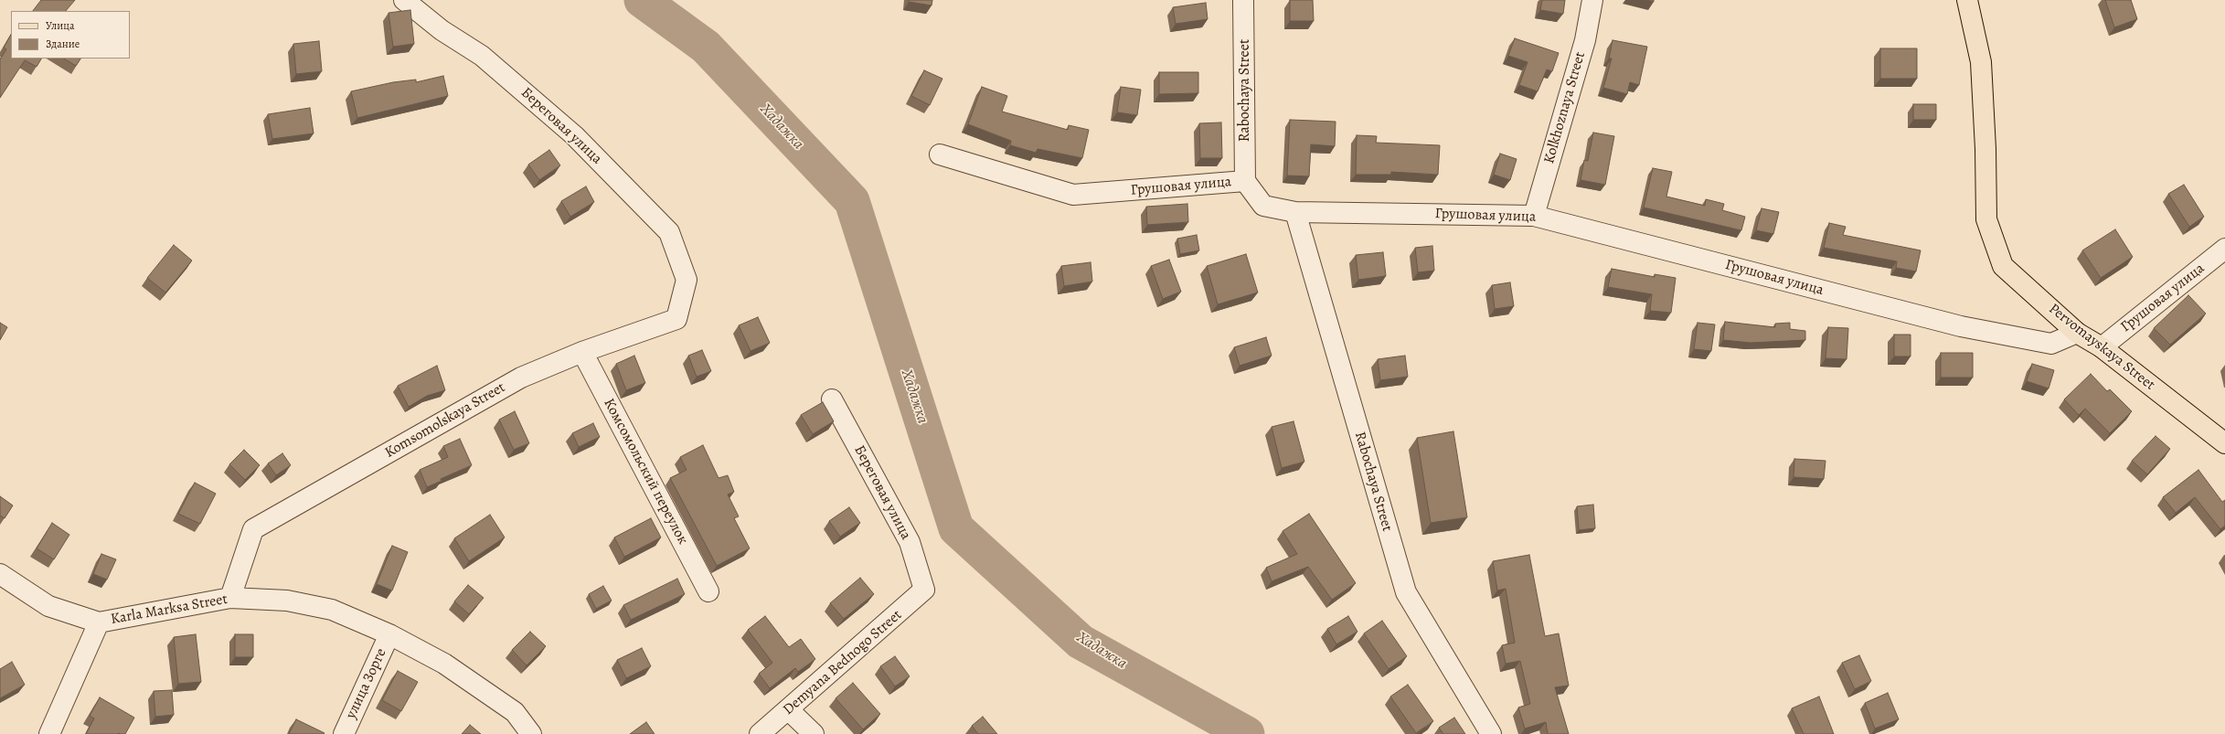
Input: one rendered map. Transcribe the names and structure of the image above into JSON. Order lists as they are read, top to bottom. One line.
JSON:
{"streets":{"main road":["Pervomayskaya Street"],"street":["Rabochaya Street","Kolkhoznaya Street","Береговая улица","Грушовая улица","Komsomolskaya Street","Комсомольский переулок","Karla Marksa Street","Demyana Bednogo Street","улица Зорге"]},"crossings":[["Rabochaya Street","Грушовая улица"],["Kolkhoznaya Street","Грушовая улица"],["Береговая улица","Komsomolskaya Street"],["Береговая улица","Demyana Bednogo Street"],["Грушовая улица","Pervomayskaya Street"],["Komsomolskaya Street","Комсомольский переулок"],["Komsomolskaya Street","Karla Marksa Street"],["Karla Marksa Street","улица Зорге"]],"water":["Хадажка"],"legend":["Улица","Здание"]}
